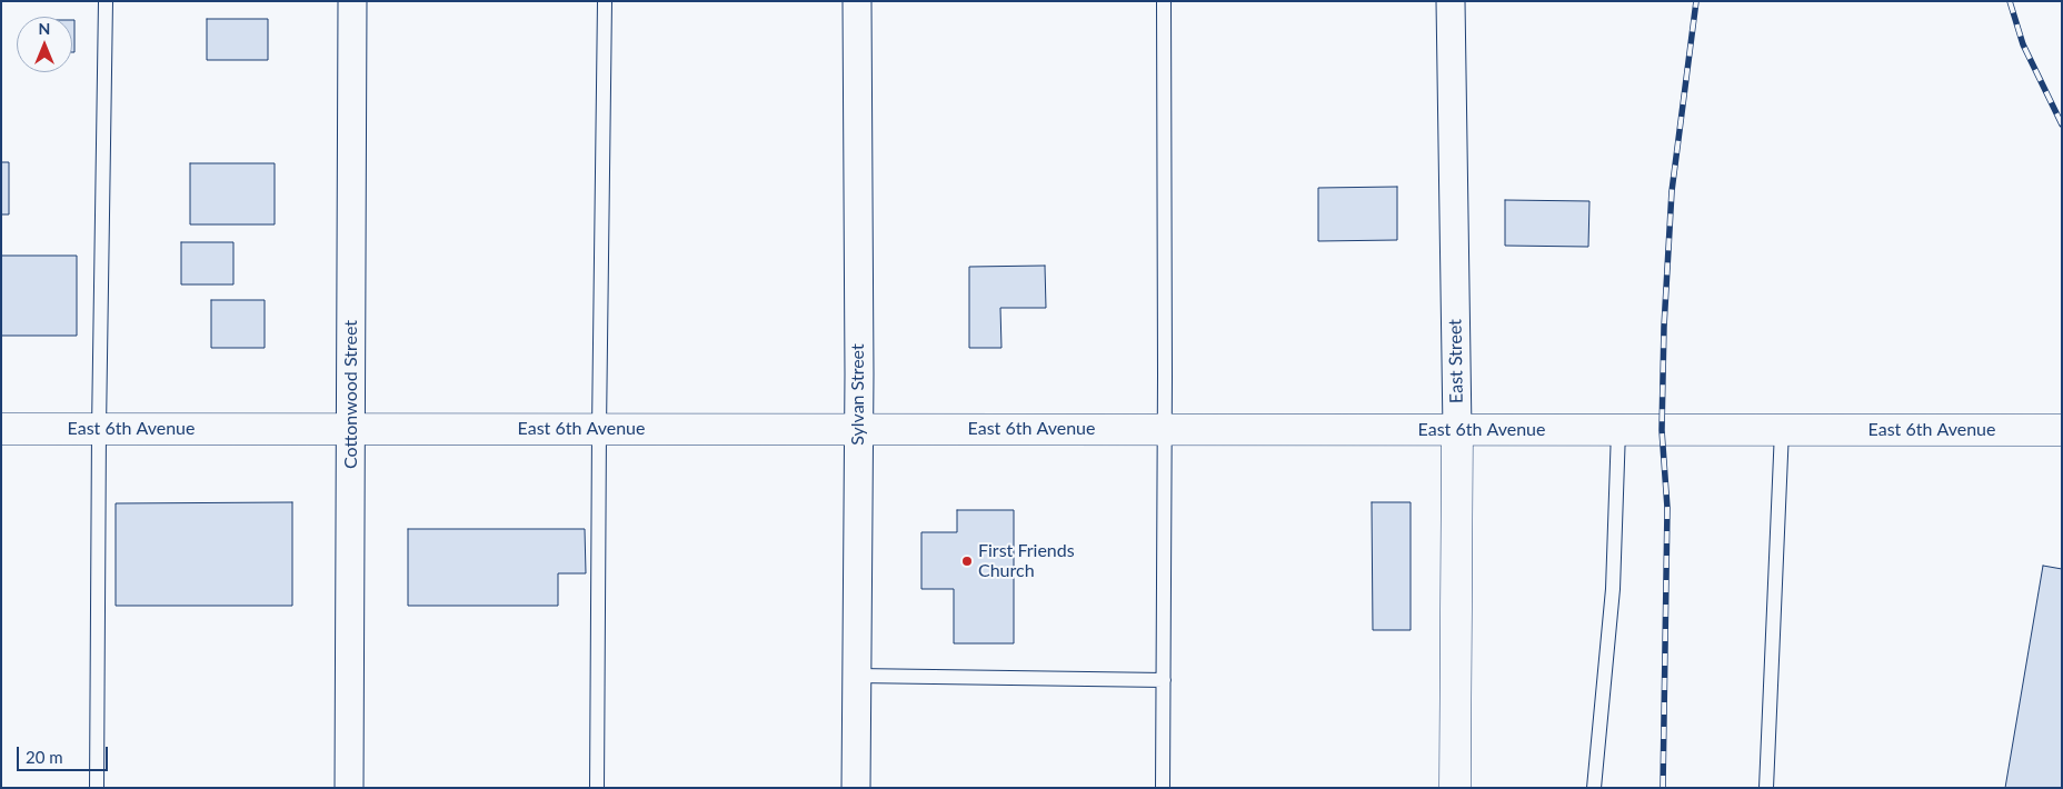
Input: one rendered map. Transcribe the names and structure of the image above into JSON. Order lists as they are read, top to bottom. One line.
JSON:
{"streets":{"main road":["East Street","East 6th Avenue"],"street":["Cottonwood Street","Sylvan Street"]},"crossings":[["East Street","East 6th Avenue"],["Cottonwood Street","East 6th Avenue"],["Sylvan Street","East 6th Avenue"]],"places":["First Friends Church"],"scale_bar":"20 m","north":"top"}
